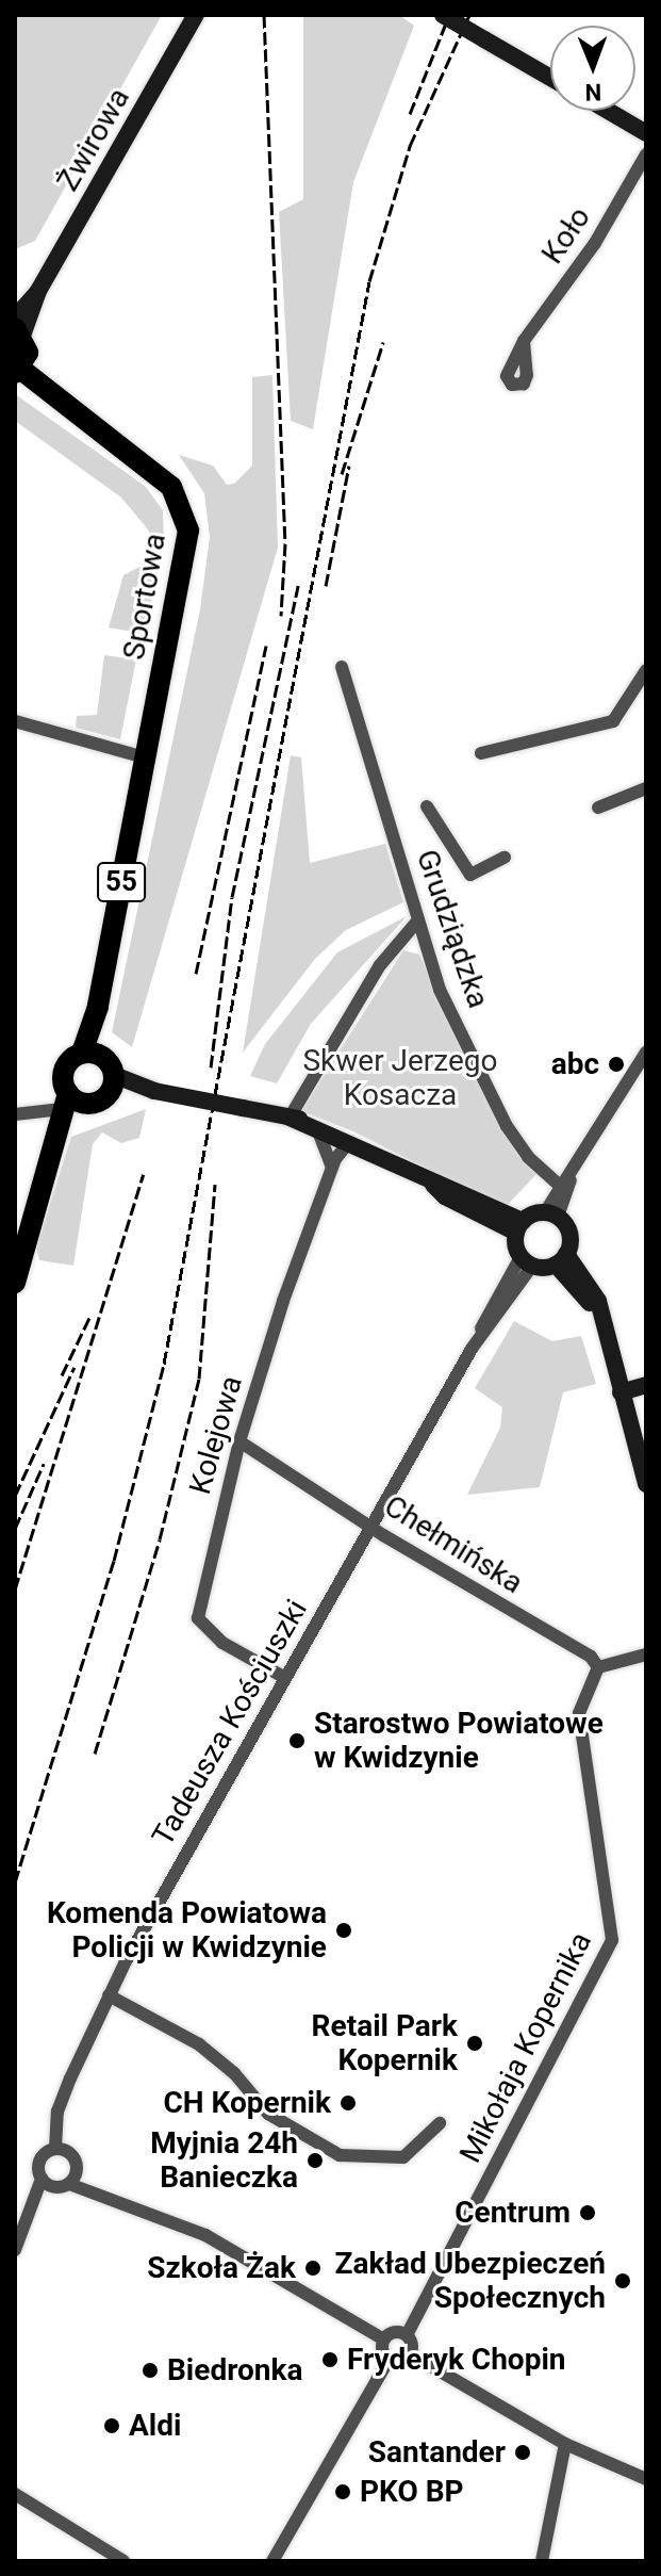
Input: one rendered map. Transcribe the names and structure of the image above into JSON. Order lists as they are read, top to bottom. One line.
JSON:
{"streets":{"main road":["Sportowa","55"],"street":["Żwirowa","Koło","Grudziądzka","Kolejowa","Chełmińska","Tadeusza Kościuszki","Mikołaja Kopernika"]},"crossings":[["Żwirowa","55"],["Sportowa","55"],["Kolejowa","Chełmińska"],["Kolejowa","Tadeusza Kościuszki"],["Chełmińska","Tadeusza Kościuszki"],["Chełmińska","Mikołaja Kopernika"]],"parks":["Skwer Jerzego Kosacza"],"places":["abc","Starostwo Powiatowe w Kwidzynie","Komenda Powiatowa Policji w Kwidzynie","Retail Park Kopernik","CH Kopernik","Myjnia 24h Banieczka","Centrum","Szkoła Żak","Zakład Ubezpieczeń Społecznych","Fryderyk Chopin","Biedronka","Aldi","Santander","PKO BP"],"north":"bottom"}
